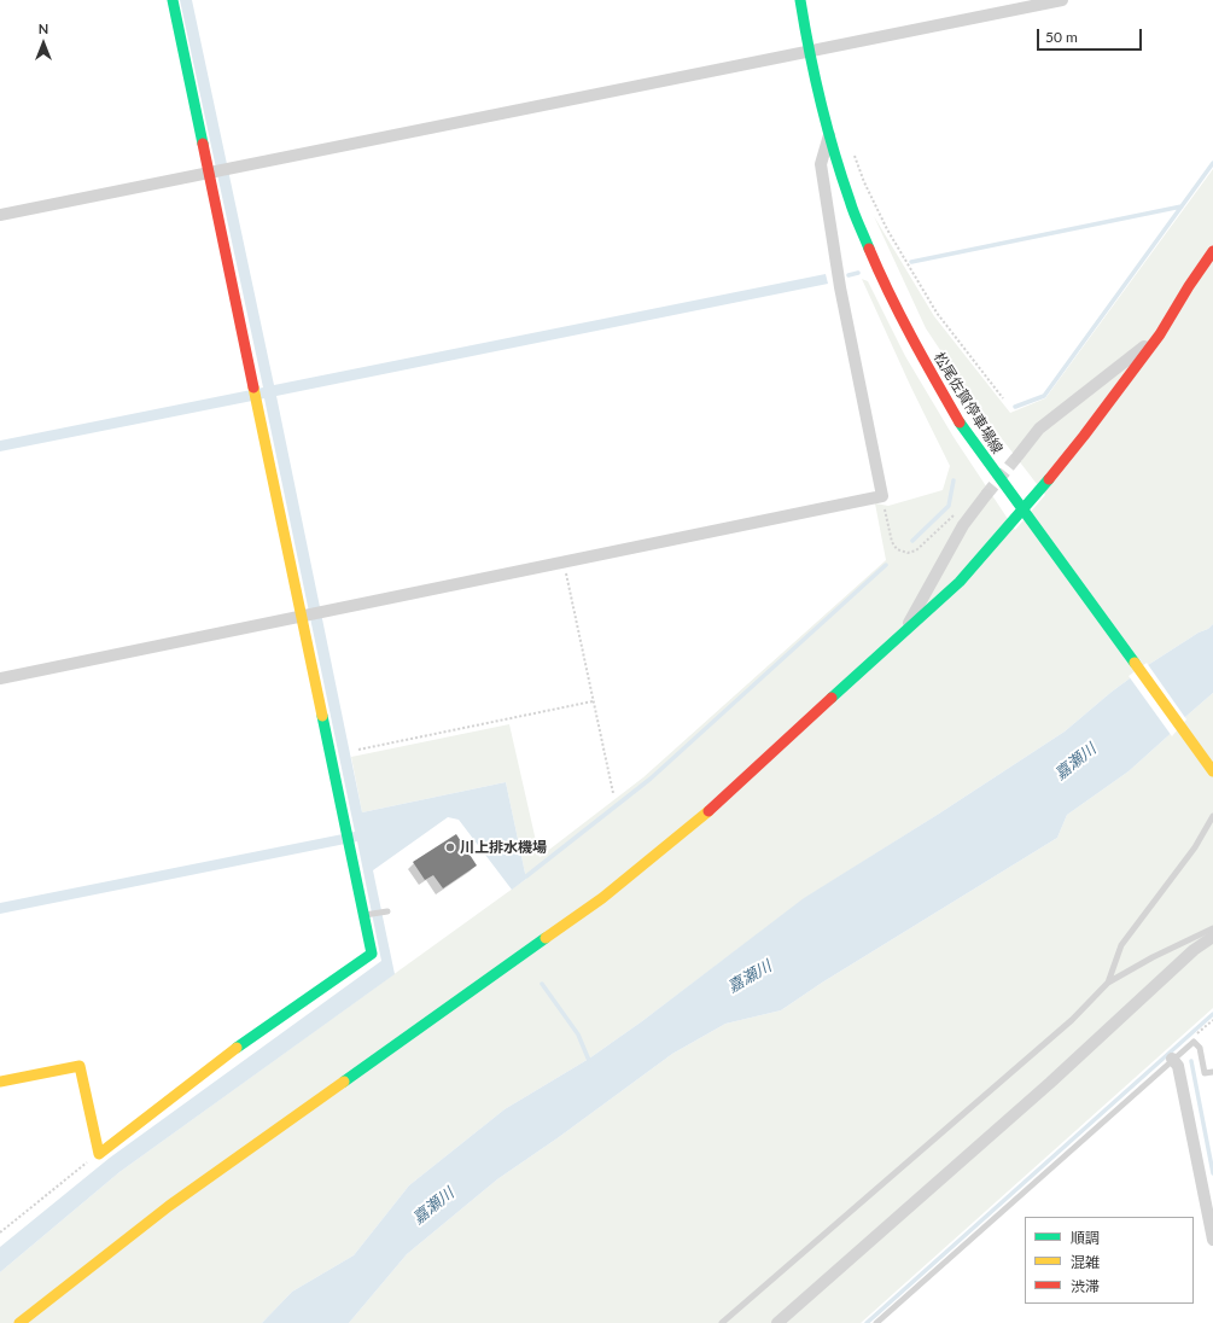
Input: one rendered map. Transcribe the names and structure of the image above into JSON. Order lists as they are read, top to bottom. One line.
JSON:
{"streets":{"street":["松尾佐賀停車場線"]},"water":["嘉瀬川"],"places":["川上排水機場"],"legend":["順調","混雑","渋滞"],"scale_bar":"50 m","north":"top"}
